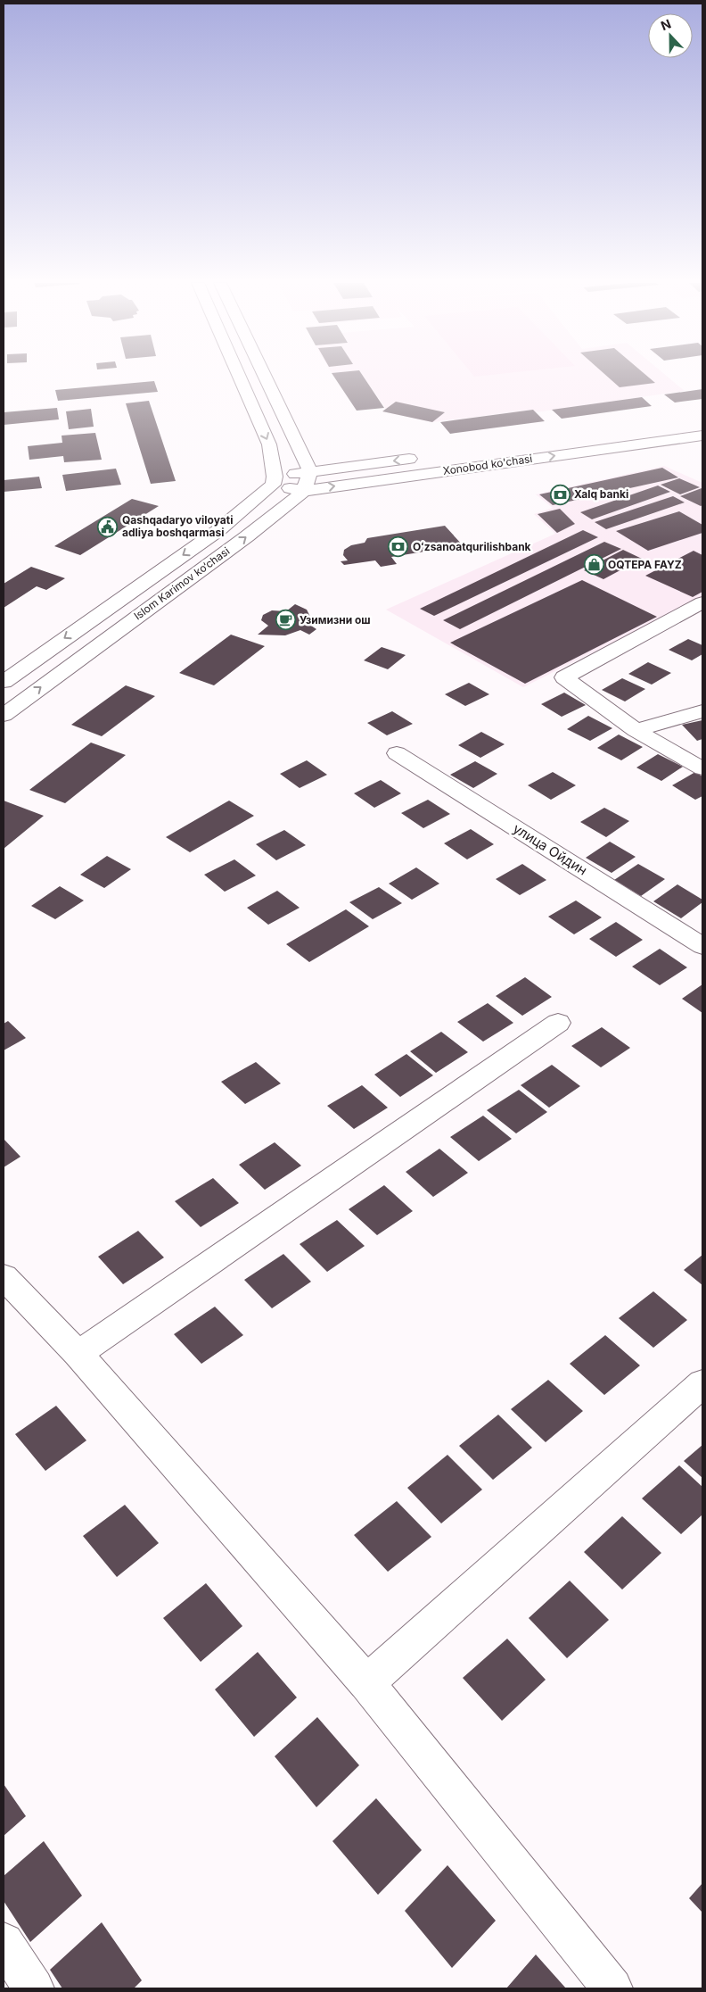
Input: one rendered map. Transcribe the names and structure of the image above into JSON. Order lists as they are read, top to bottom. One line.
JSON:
{"streets":{"main road":["Xonobod ko'chasi","Islom Karimov ko‘chasi","улица Ойдин"]},"crossings":[["Xonobod ko'chasi","Islom Karimov ko‘chasi"]],"places":{"bank":["Xalq banki","Oʻzsanoatqurilishbank"],"public building":["Qashqadaryo viloyati adliya boshqarmasi"],"shop":["OQTEPA FAYZ"],"cafe":["Узимизни ош"]},"north":"top"}
